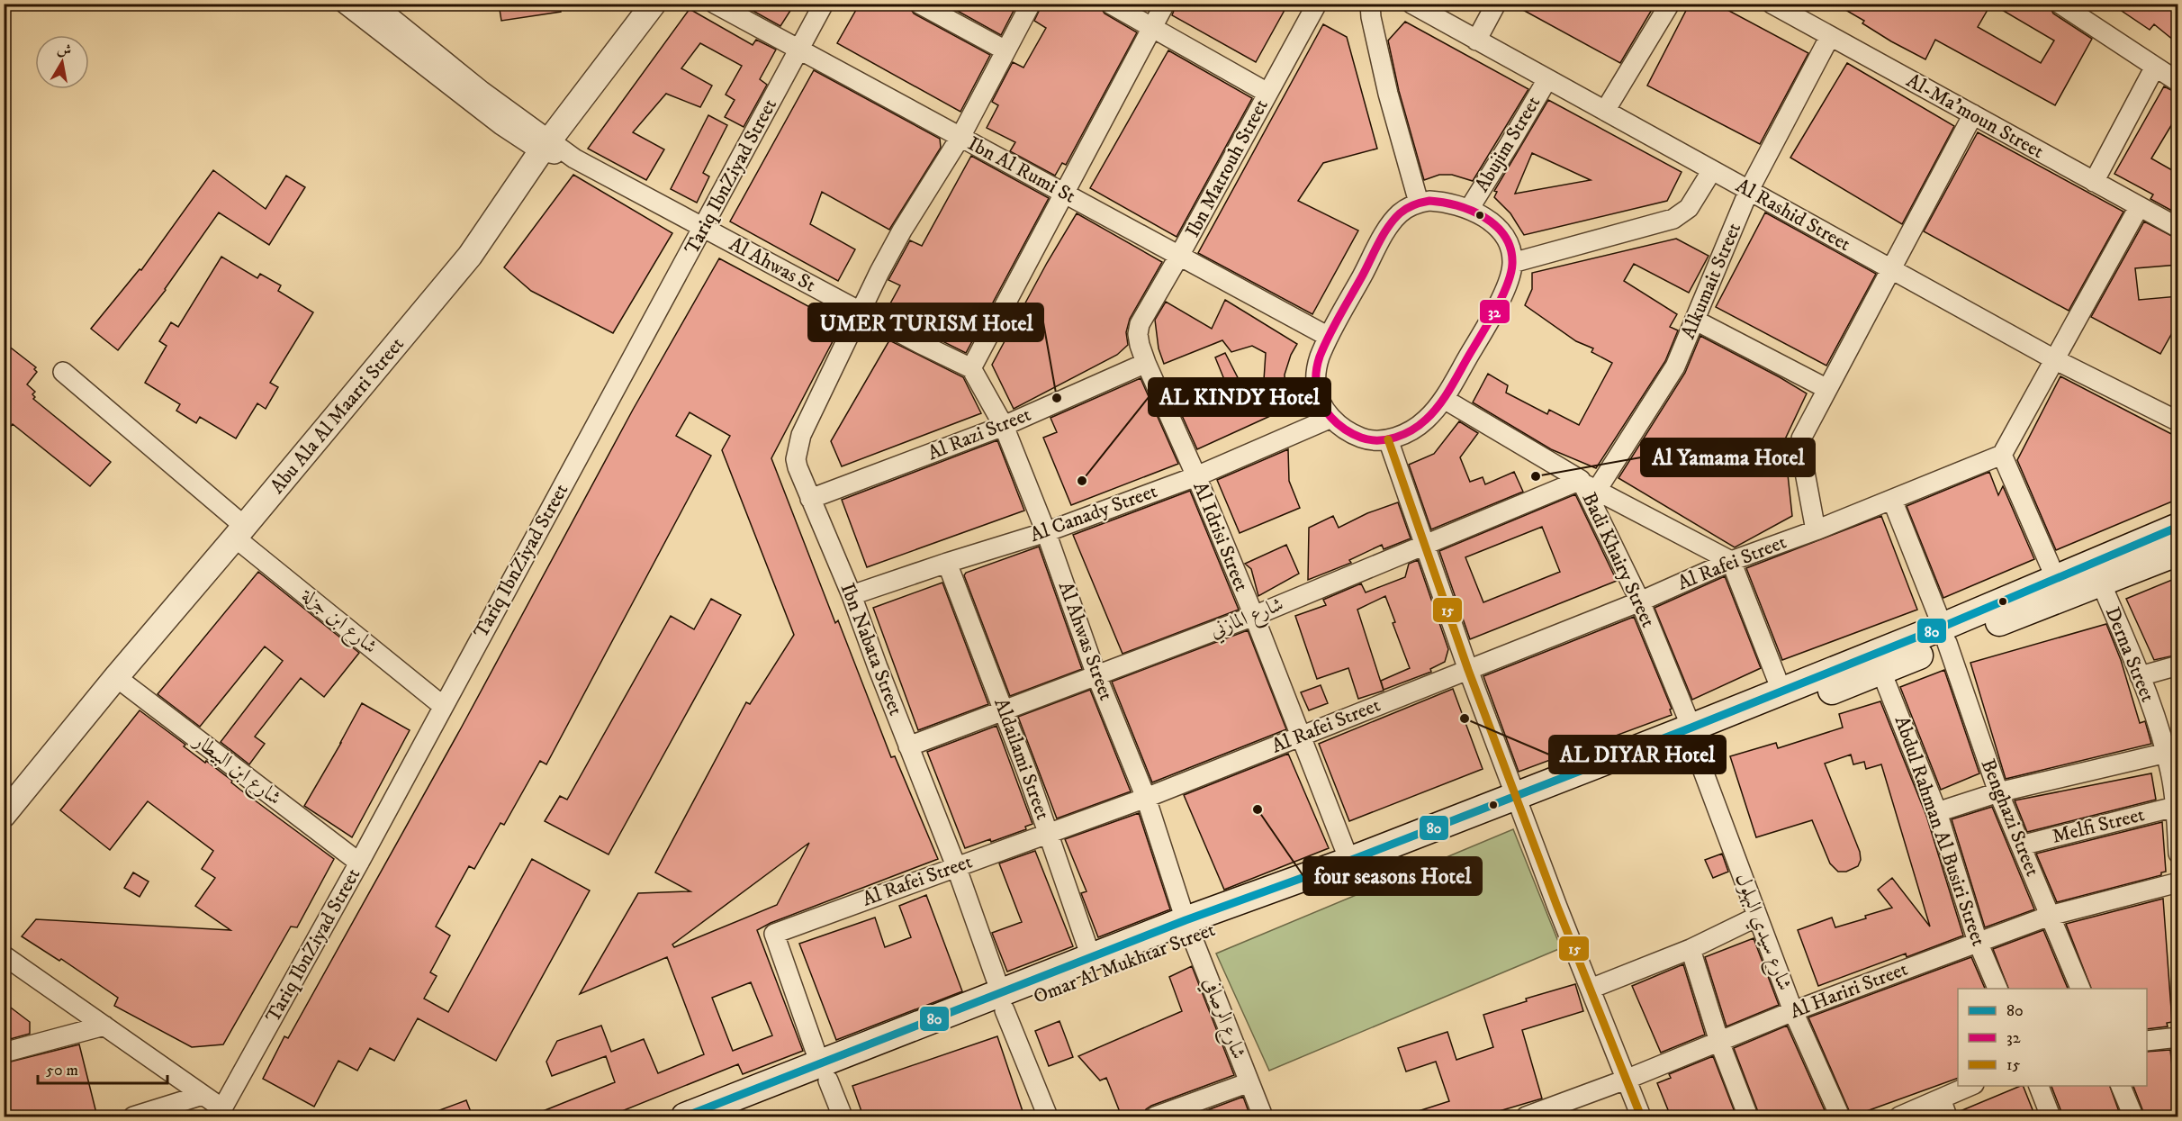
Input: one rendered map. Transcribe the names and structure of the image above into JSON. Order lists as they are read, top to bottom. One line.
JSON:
{"streets":{"main road":["Omar Al Mukhtar Street"],"street":["Al-Ma'moun Street","Abujim Street","Ibn Matrouh Street","Ibn Al Rumi St","Tariq IbnZiyad Street","Al Rashid Street","Al Ahwas St","Alkumait Street","Abu Ala Al Maarri Street","Al Razi Street","Al Canady Street","Al Idrisi Street","Badi Khairy Street","Al Rafei Street","شارع المازني","شارع ابن جزلة","Al Ahwas Street","Ibn Nabata Street","Derna Street","Aldailami Street","شارع ابن البيطار","Benghazi Street","Melfi Street","Abdul Rahman Al Busiri Street","شارع سيدي البهلول","Al Hariri Street","شارع الرصافي"]},"crossings":[["Al-Ma'moun Street","Alkumait Street"],["Abujim Street","Al Rashid Street"],["Ibn Matrouh Street","Ibn Al Rumi St"],["Ibn Matrouh Street","Al Idrisi Street"],["Ibn Al Rumi St","Tariq IbnZiyad Street"],["Ibn Al Rumi St","Ibn Nabata Street"],["Tariq IbnZiyad Street","Al Ahwas St"],["Tariq IbnZiyad Street","شارع ابن جزلة"],["Tariq IbnZiyad Street","شارع ابن البيطار"],["Al Rashid Street","Alkumait Street"],["Al Ahwas St","Abu Ala Al Maarri Street"],["Al Ahwas St","Al Ahwas Street"],["Al Ahwas St","Ibn Nabata Street"],["Alkumait Street","Badi Khairy Street"],["Alkumait Street","شارع المازني"],["Abu Ala Al Maarri Street","شارع ابن جزلة"],["Abu Ala Al Maarri Street","شارع ابن البيطار"],["Al Razi Street","Al Idrisi Street"],["Al Razi Street","Al Ahwas Street"],["Al Razi Street","Ibn Nabata Street"],["Al Canady Street","Al Idrisi Street"],["Al Canady Street","Al Ahwas Street"],["Al Canady Street","Ibn Nabata Street"],["Al Canady Street","Aldailami Street"],["Al Idrisi Street","Al Rafei Street"],["Al Idrisi Street","شارع المازني"],["Al Idrisi Street","Omar Al Mukhtar Street"],["Badi Khairy Street","Al Rafei Street"],["Badi Khairy Street","شارع المازني"],["Badi Khairy Street","شارع سيدي البهلول"],["Badi Khairy Street","Omar Al Mukhtar Street"],["Al Rafei Street","Al Ahwas Street"],["Al Rafei Street","Ibn Nabata Street"],["Al Rafei Street","Aldailami Street"],["Al Rafei Street","Benghazi Street"],["Al Rafei Street","Omar Al Mukhtar Street"],["شارع المازني","Al Ahwas Street"],["شارع المازني","Ibn Nabata Street"],["شارع المازني","Aldailami Street"],["Al Ahwas Street","Omar Al Mukhtar Street"],["Al Ahwas Street","شارع الرصافي"],["Ibn Nabata Street","Omar Al Mukhtar Street"],["Derna Street","Melfi Street"],["Derna Street","Omar Al Mukhtar Street"],["Aldailami Street","Omar Al Mukhtar Street"],["Benghazi Street","Melfi Street"],["Benghazi Street","Omar Al Mukhtar Street"],["Benghazi Street","Al Hariri Street"],["Abdul Rahman Al Busiri Street","Omar Al Mukhtar Street"],["Abdul Rahman Al Busiri Street","Al Hariri Street"],["شارع سيدي البهلول","Omar Al Mukhtar Street"],["شارع سيدي البهلول","Al Hariri Street"],["Omar Al Mukhtar Street","شارع الرصافي"]],"places":["UMER TURISM Hotel","Al Yamama Hotel","AL KINDY Hotel","AL DIYAR Hotel","four seasons Hotel"],"lines":["transit line 32","transit line 15","transit line 80"],"legend":["80","32","15"],"scale_bar":"50 m","north":"top"}
